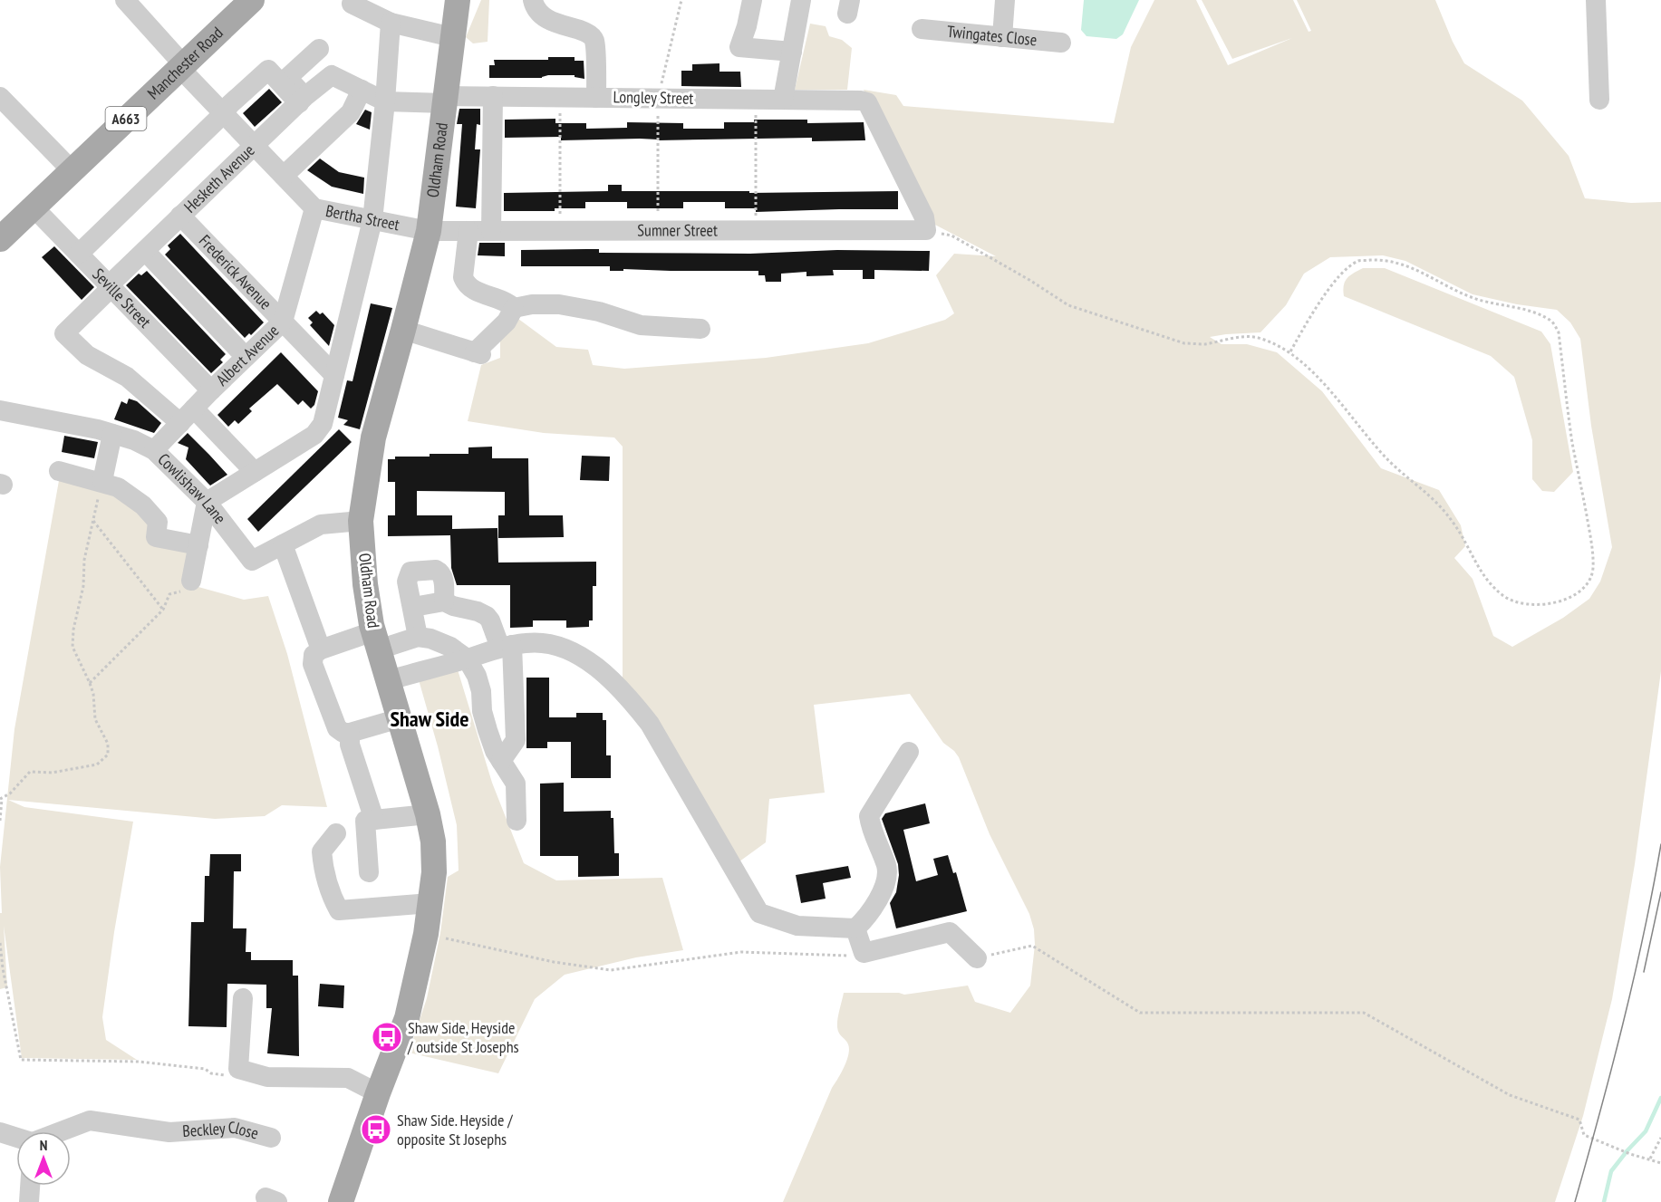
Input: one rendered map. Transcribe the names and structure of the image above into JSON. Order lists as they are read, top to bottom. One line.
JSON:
{"streets":{"main road":["Manchester Road","A663","Oldham Road"],"street":["Twingates Close","Longley Street","Hesketh Avenue","Bertha Street","Sumner Street","Frederick Avenue","Seville Street","Albert Avenue","Cowlishaw Lane","Beckley Close"]},"crossings":[["Manchester Road","Bertha Street"],["Manchester Road","Seville Street"],["Longley Street","Oldham Road"],["Longley Street","Sumner Street"],["Oldham Road","Bertha Street"],["Oldham Road","Sumner Street"],["Oldham Road","Cowlishaw Lane"],["Hesketh Avenue","Bertha Street"],["Hesketh Avenue","Frederick Avenue"],["Hesketh Avenue","Seville Street"],["Hesketh Avenue","Albert Avenue"],["Bertha Street","Sumner Street"],["Bertha Street","Albert Avenue"],["Frederick Avenue","Albert Avenue"],["Seville Street","Albert Avenue"],["Albert Avenue","Cowlishaw Lane"]],"districts":["Shaw Side"],"places":{"bus stop":["Shaw Side, Heyside / outside St Josephs","Shaw Side. Heyside / opposite St Josephs"]},"north":"top"}
